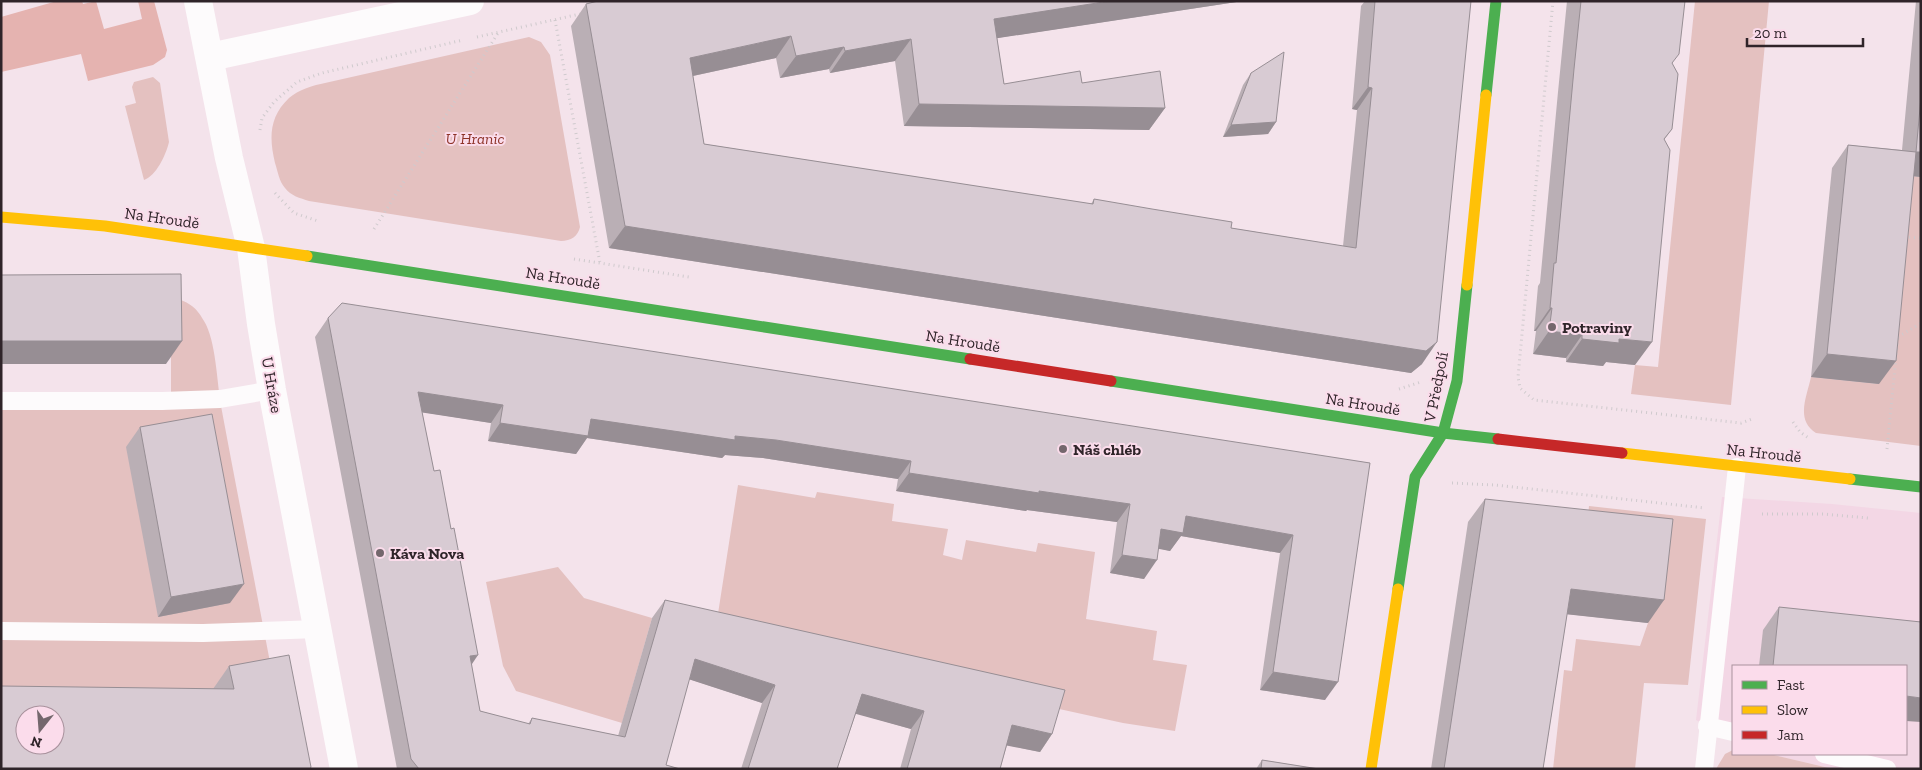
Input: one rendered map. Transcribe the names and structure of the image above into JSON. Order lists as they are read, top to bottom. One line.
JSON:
{"streets":{"street":["Na Hroudě","U Hráze","V Předpolí"]},"crossings":[["Na Hroudě","U Hráze"],["Na Hroudě","V Předpolí"]],"parks":["U Hranic"],"places":["Potraviny","Náš chléb","Káva Nova"],"legend":["Fast","Slow","Jam"],"scale_bar":"20 m","north":"bottom"}
